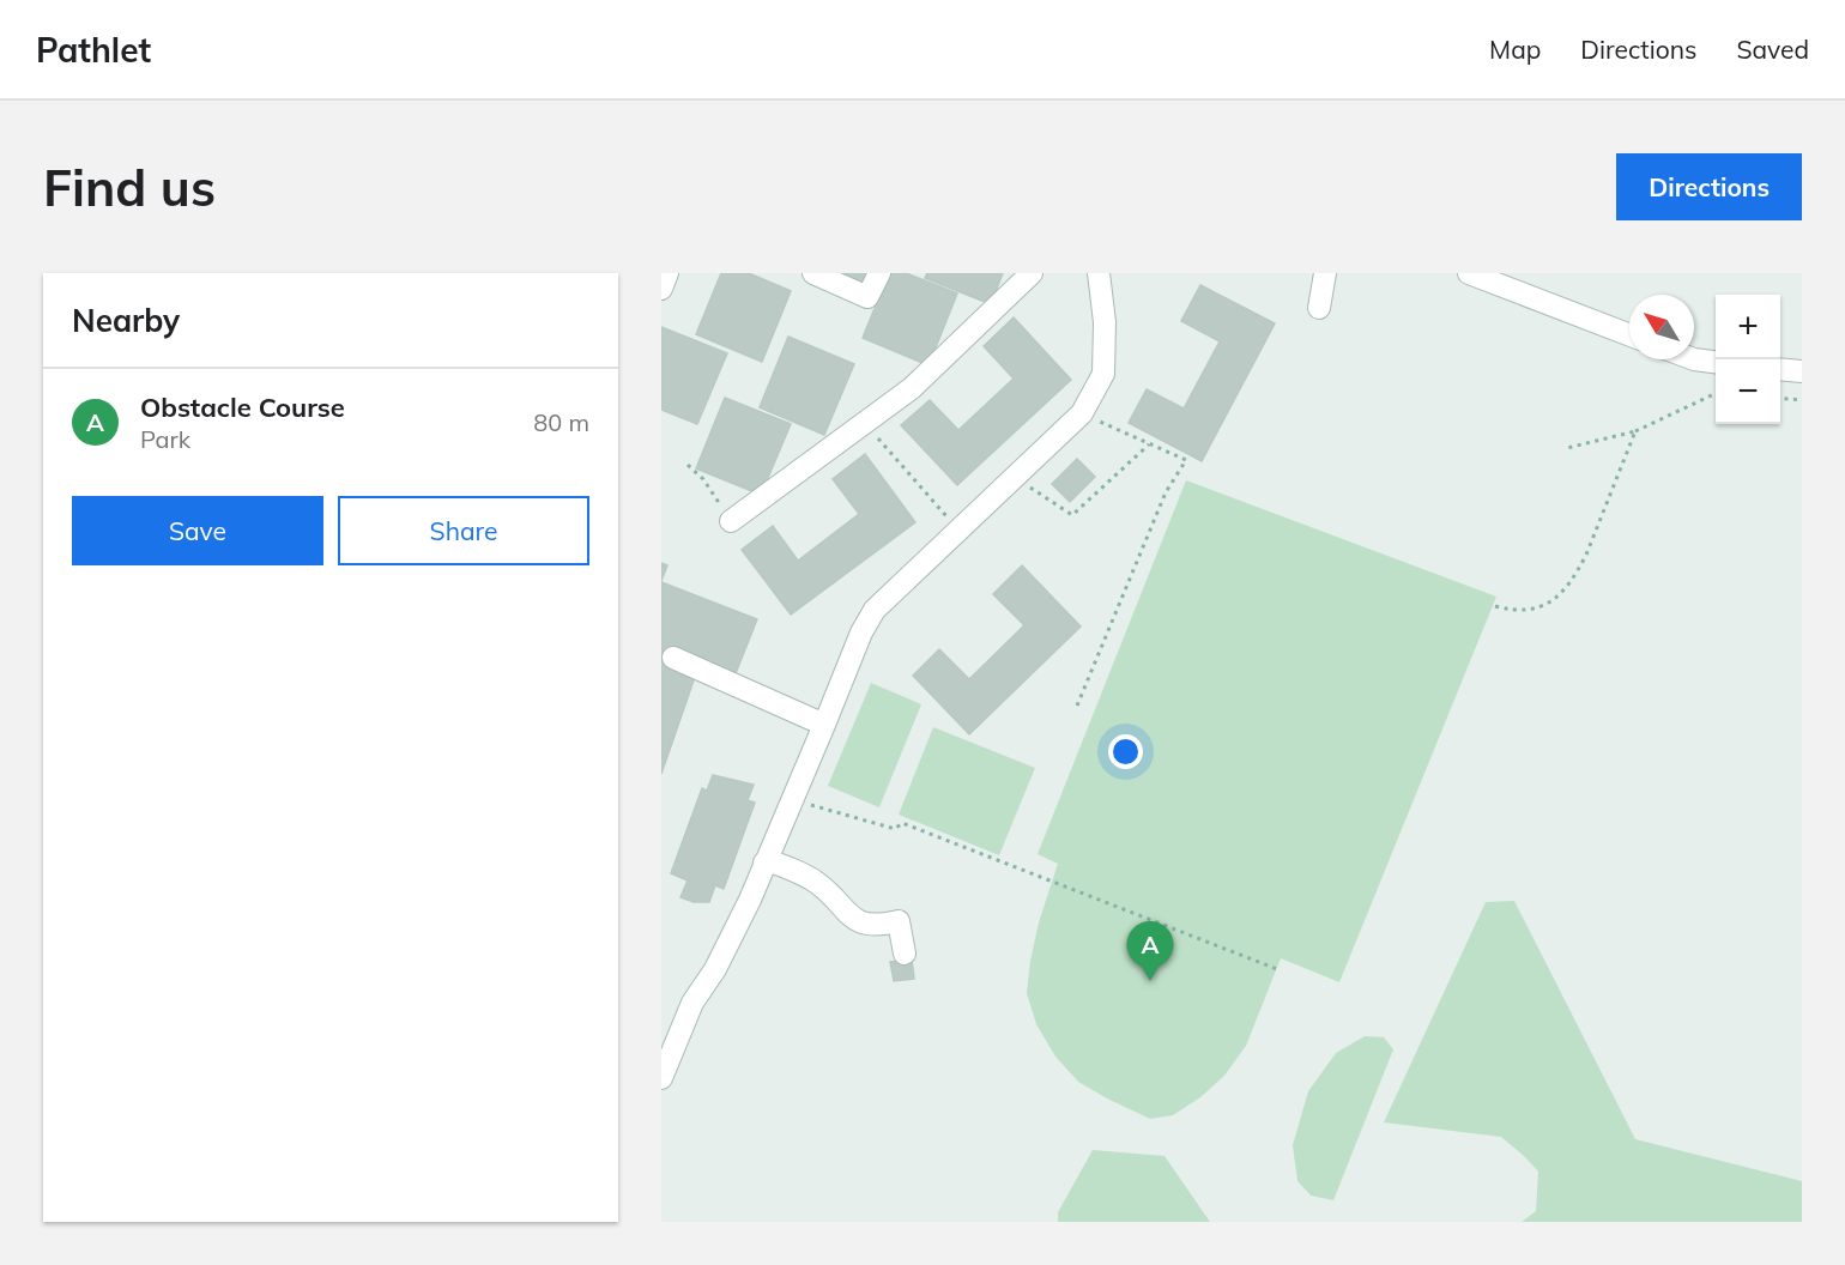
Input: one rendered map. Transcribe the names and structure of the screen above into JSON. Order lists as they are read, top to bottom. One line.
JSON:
{"north":"top left","page":{"header":"Pathlet","nav":["Map","Directions","Saved"],"buttons":["Directions",["Save","Share"]],"title":"Find us","heading":"Nearby","map_buttons":["+","−"],"list":[{"mark":"A","name":"Obstacle Course","note":"Park","value":"80 m"}],"pins":"A"}}
